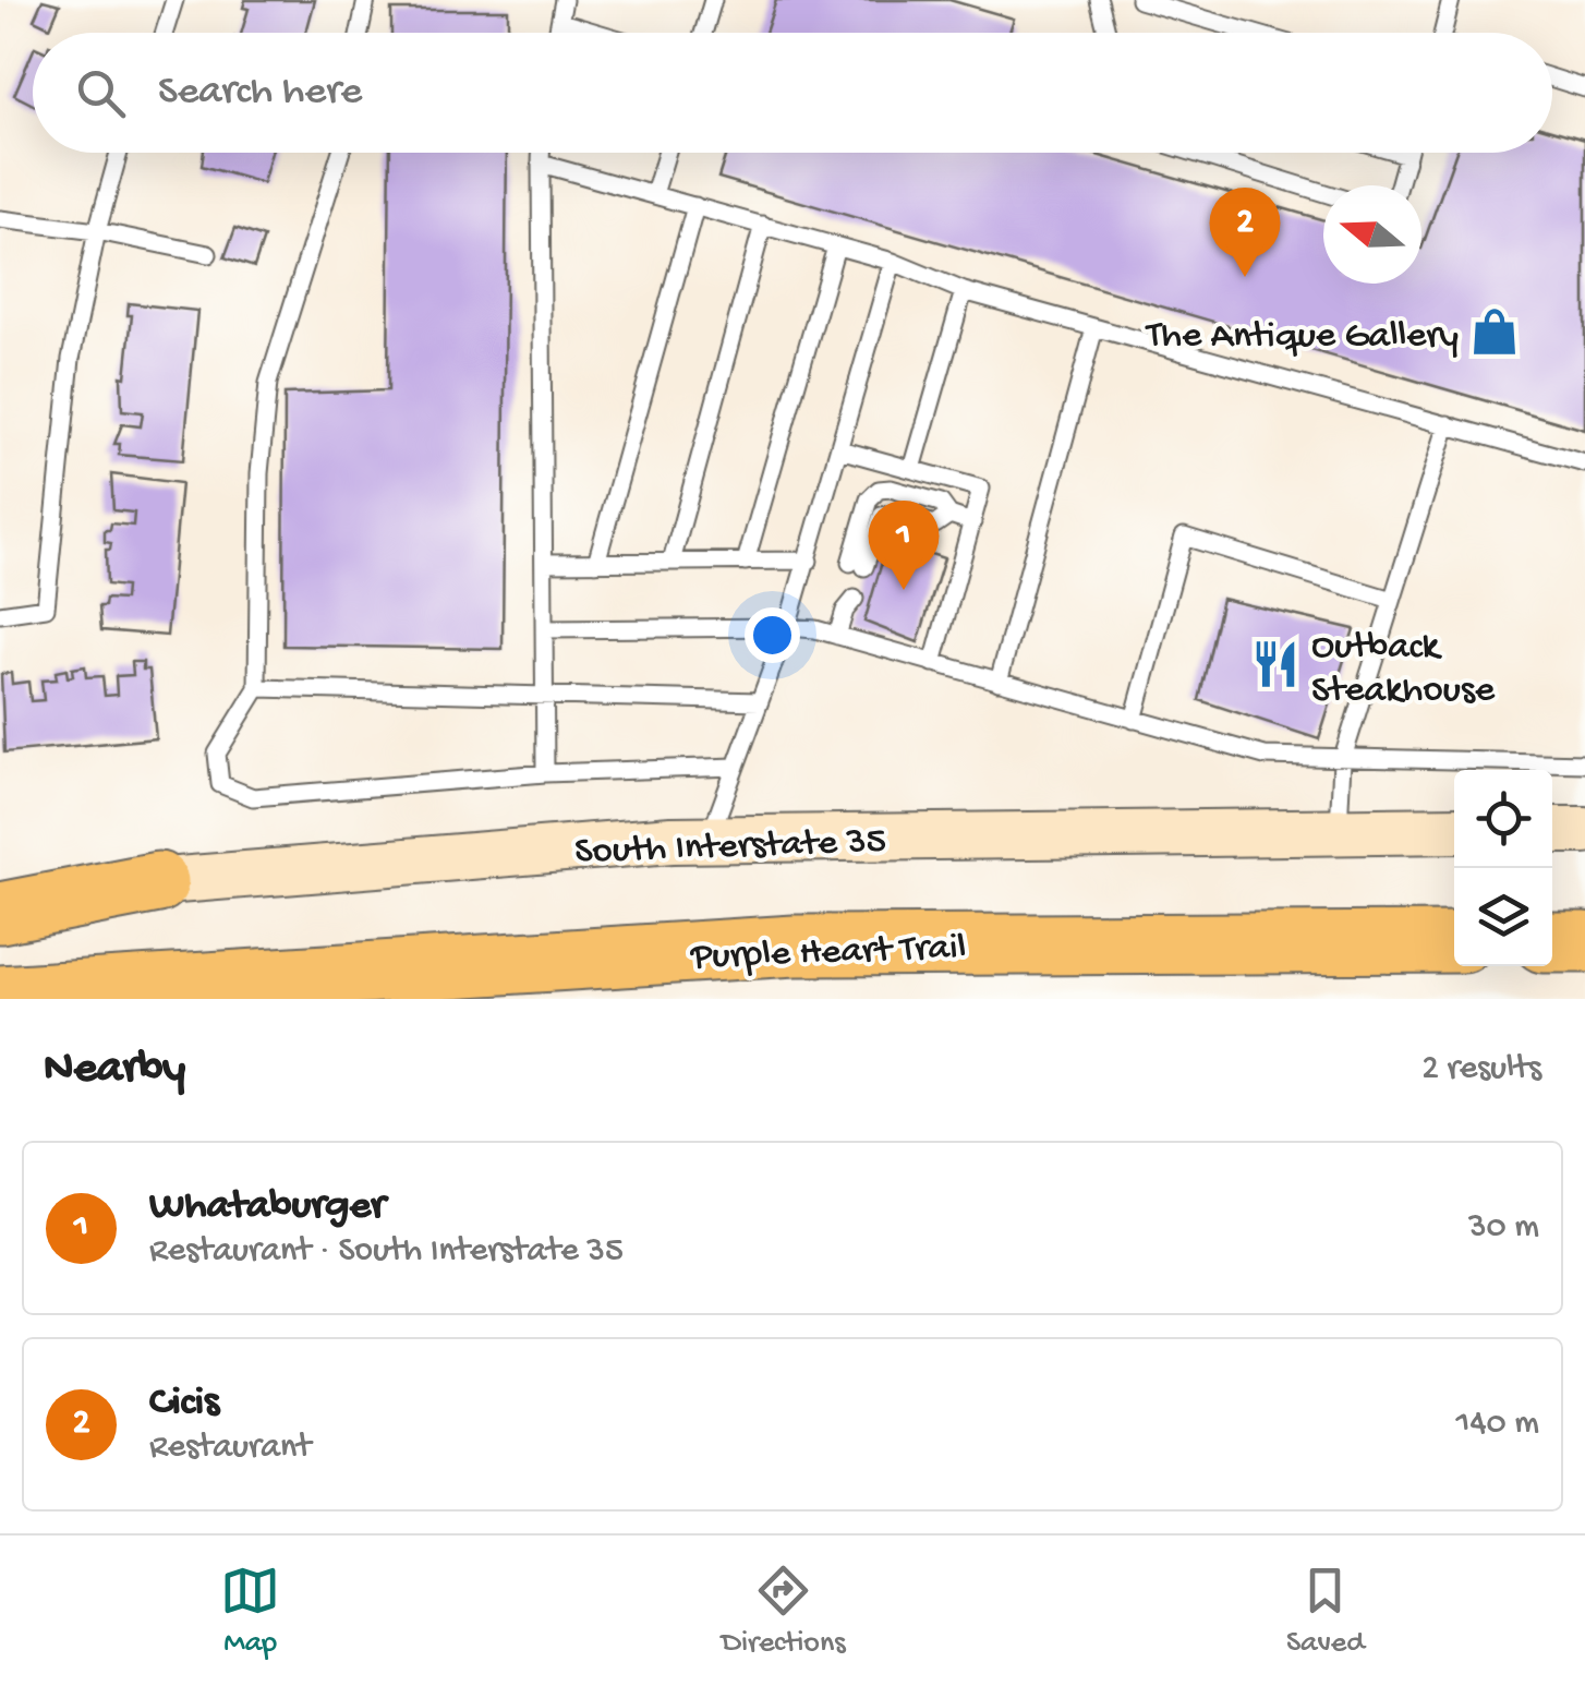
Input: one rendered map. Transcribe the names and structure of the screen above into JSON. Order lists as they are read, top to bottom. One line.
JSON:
{"streets":{"highway":["Purple Heart Trail"],"main road":["South Interstate 35"]},"places":{"shop":["The Antique Gallery"],"restaurant":["Outback Steakhouse"]},"north":"left","page":{"search":"Search here","pins":["2","1"],"heading":["Nearby","2 results"],"list":[{"mark":"1","name":"Whataburger","note":"Restaurant · South Interstate 35","value":"30 m"},{"mark":"2","name":"Cicis","note":"Restaurant","value":"140 m"}],"nav":["Map","Directions","Saved"]}}
